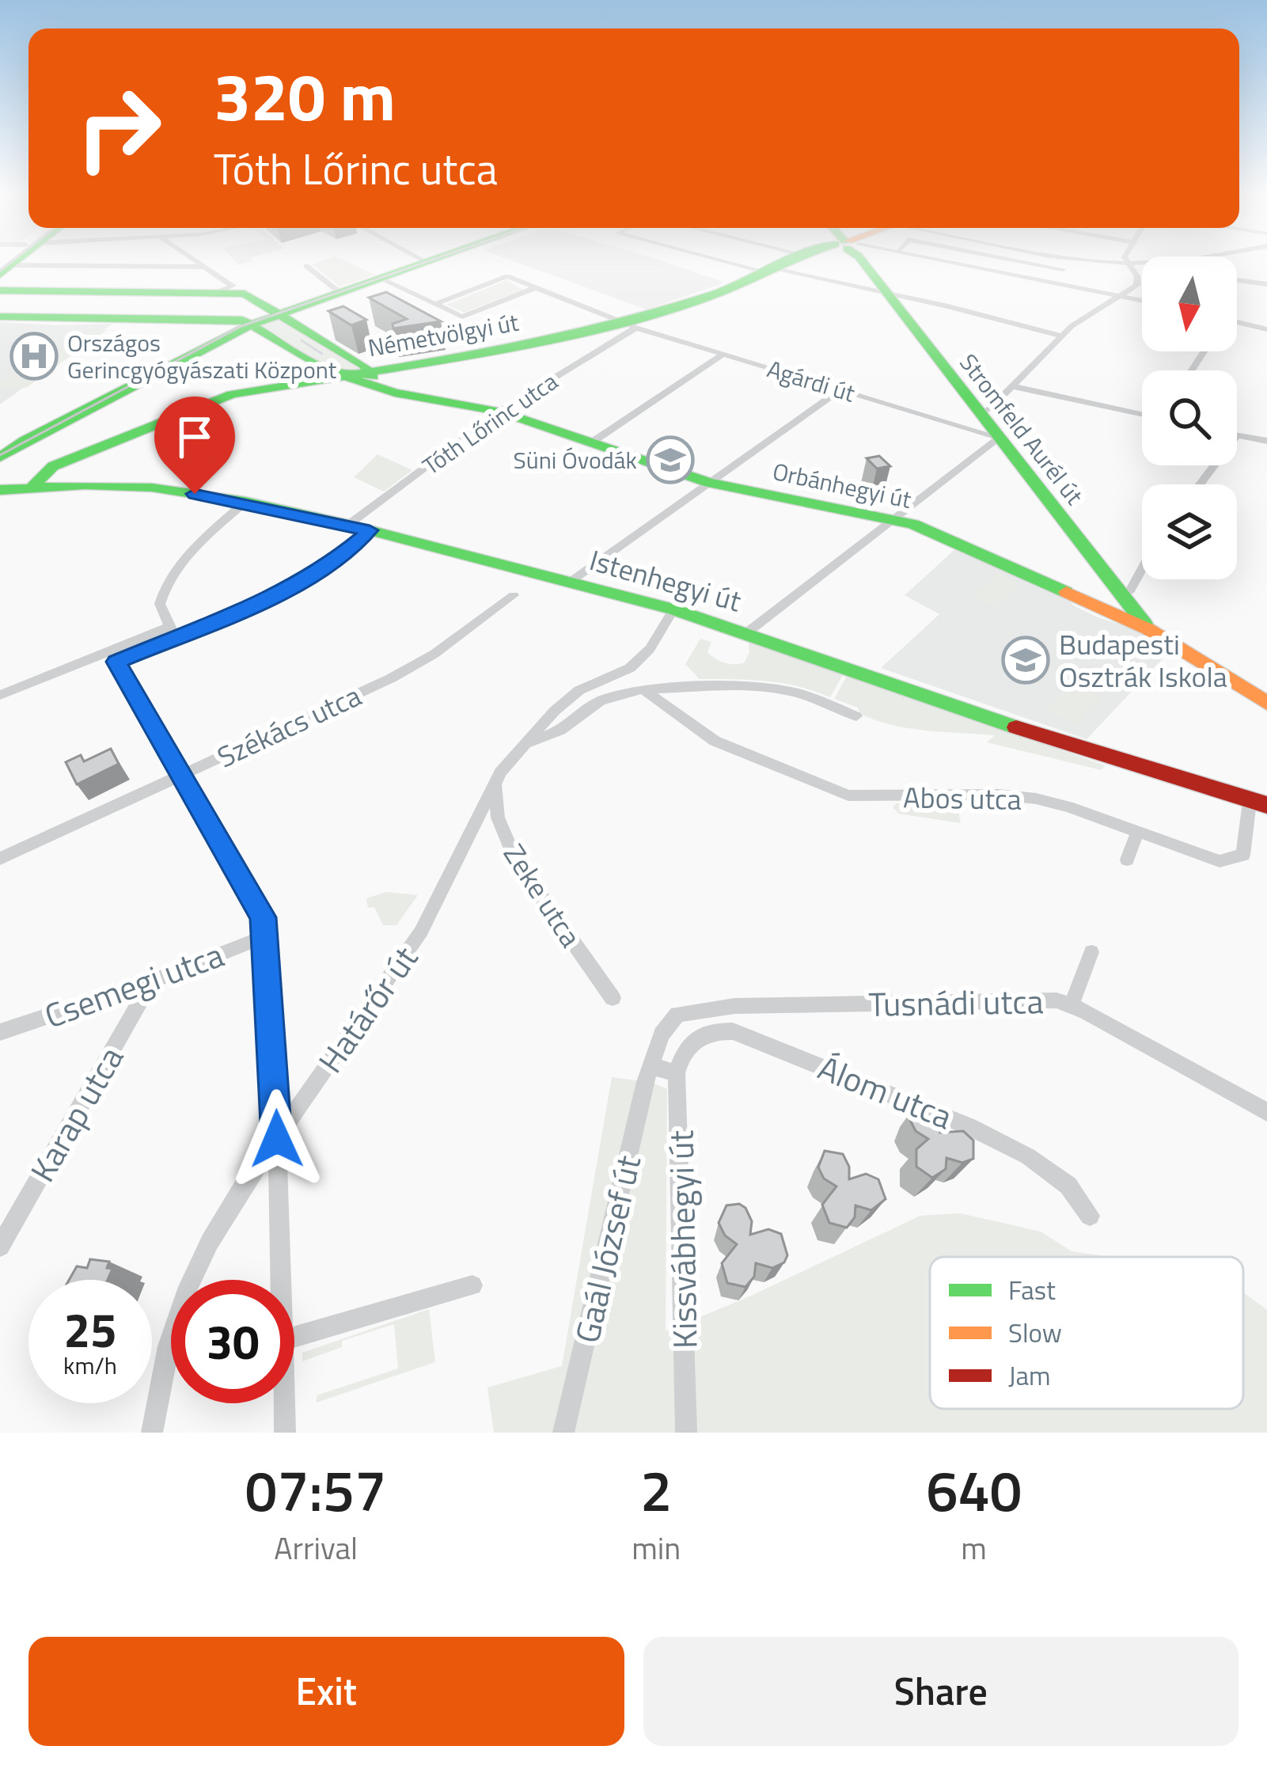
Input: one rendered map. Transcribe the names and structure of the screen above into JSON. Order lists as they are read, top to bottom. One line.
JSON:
{"streets":{"street":["Németvölgyi út","Agárdi út","Tóth Lőrinc utca","Stromfeld Aurél út","Orbánhegyi út","Istenhegyi út","Székács utca","Abos utca","Zeke utca","Csemegi utca","Tusnádi utca","Határőr út","Álom utca","Karap utca","Kissvábhegyi út","Gaál József út"]},"crossings":[["Németvölgyi út","Agárdi út"],["Németvölgyi út","Tóth Lőrinc utca"],["Németvölgyi út","Orbánhegyi út"],["Németvölgyi út","Istenhegyi út"],["Agárdi út","Tóth Lőrinc utca"],["Agárdi út","Stromfeld Aurél út"],["Tóth Lőrinc utca","Orbánhegyi út"],["Tóth Lőrinc utca","Istenhegyi út"],["Stromfeld Aurél út","Orbánhegyi út"],["Istenhegyi út","Abos utca"],["Istenhegyi út","Határőr út"],["Abos utca","Határőr út"],["Zeke utca","Határőr út"],["Csemegi utca","Karap utca"],["Tusnádi utca","Gaál József út"],["Álom utca","Kissvábhegyi út"]],"places":{"hospital":["Országos Gerincgyógyászati Központ"],"school or university":["Süni Óvodák","Budapesti Osztrák Iskola"]},"legend":["Fast","Slow","Jam"],"north":"bottom","page":{"turn":["320 m","Tóth Lőrinc utca"],"speed":"25 km/h","limit":"30","eta":["07:57","Arrival","2","min","640","m"],"buttons":["Exit","Share"]}}
